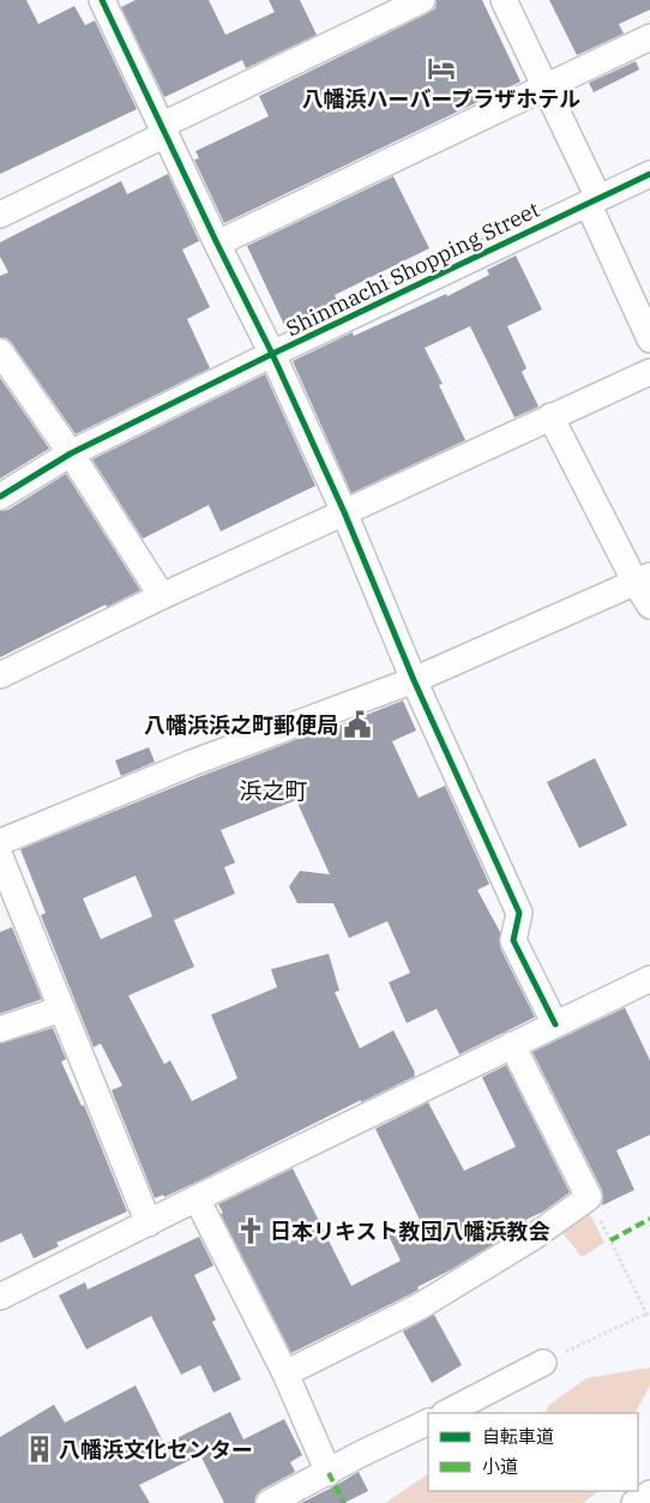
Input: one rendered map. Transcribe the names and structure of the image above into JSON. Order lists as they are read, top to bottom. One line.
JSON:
{"streets":{"street":["Shinmachi Shopping Street"]},"districts":["浜之町"],"places":{"hotel":["八幡浜ハーバープラザホテル"],"public building":["八幡浜浜之町郵便局"],"church":["日本リキスト教団八幡浜教会"],"building":["八幡浜文化センター"]},"legend":["自転車道","小道"]}
